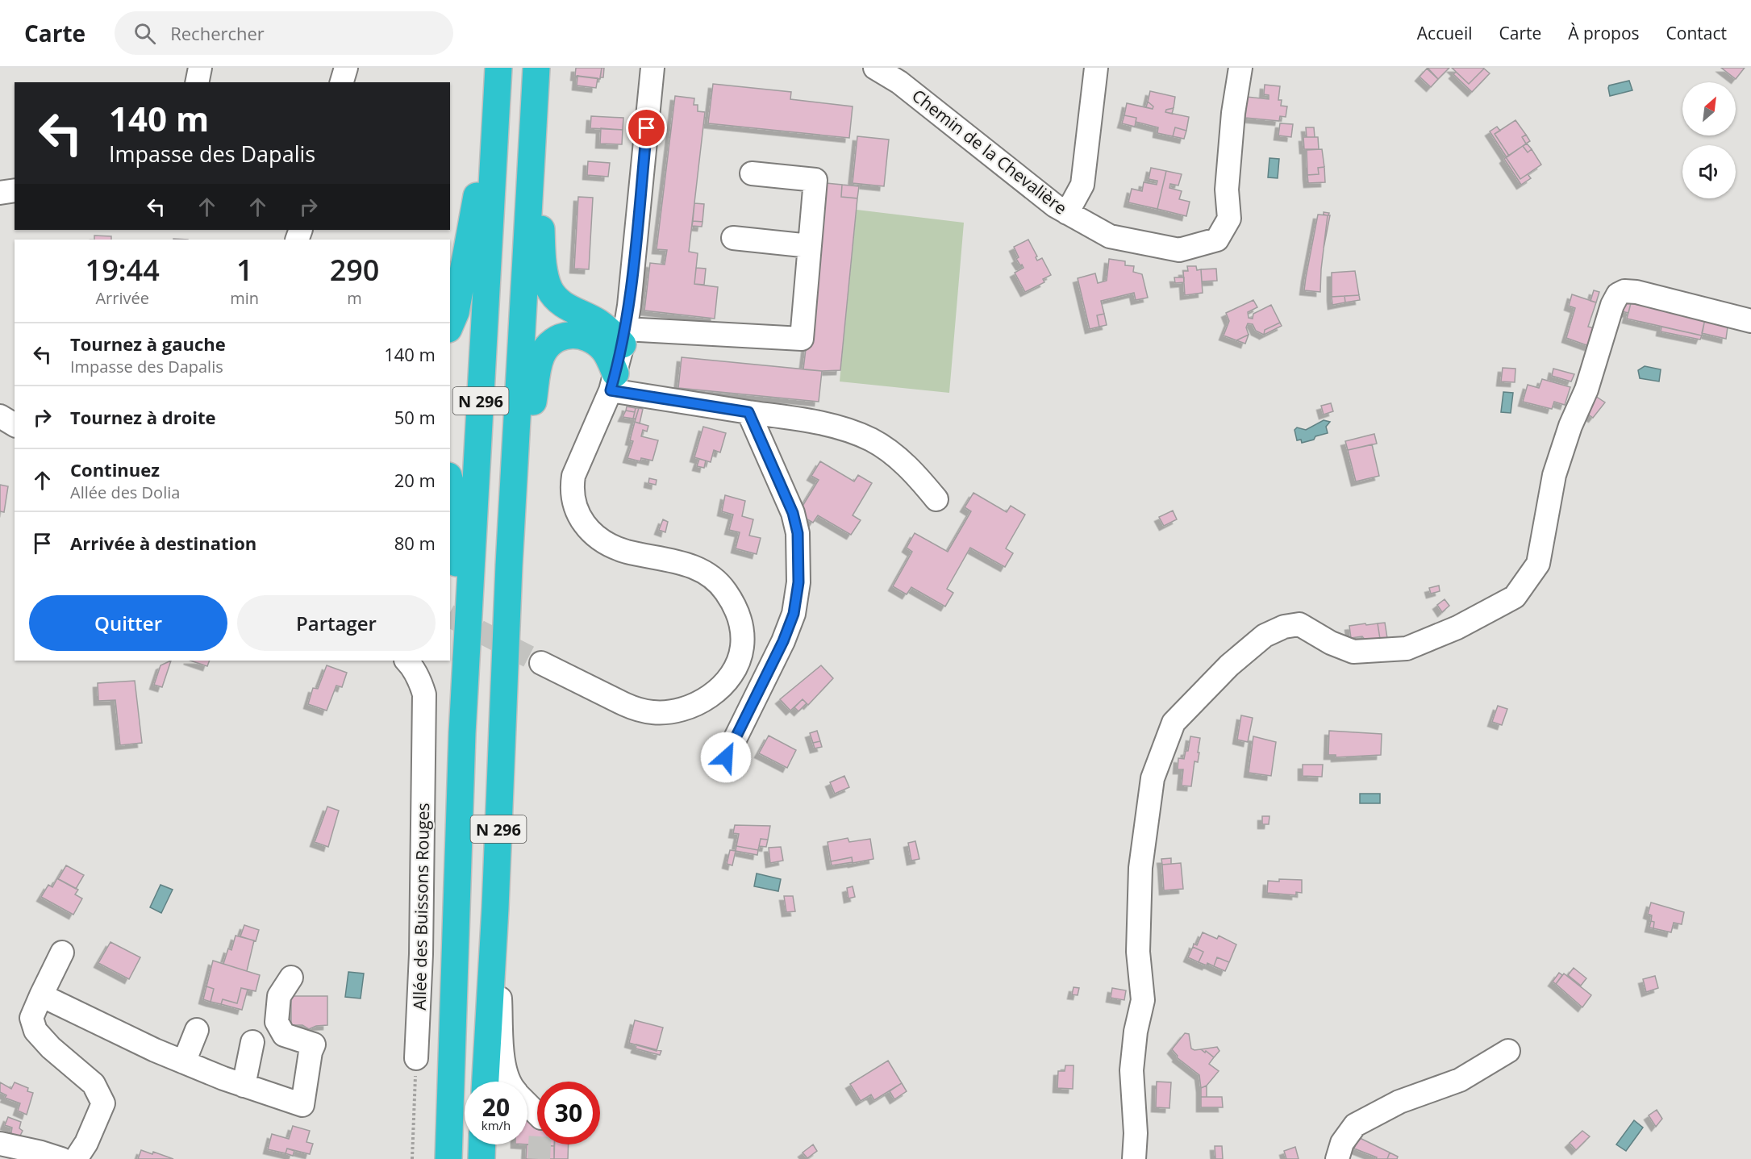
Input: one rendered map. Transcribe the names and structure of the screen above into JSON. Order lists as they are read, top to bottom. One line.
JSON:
{"streets":{"highway":["N 296"],"street":["Chemin de la Chevalière","Allée des Buissons Rouges"]},"north":"top right","page":{"header":"Carte","search":"Rechercher","nav":["Accueil","Carte","À propos","Contact"],"turn":["140 m","Impasse des Dapalis"],"eta":["19:44","Arrivée","1","min","290","m"],"list":[{"name":"Tournez à gauche","note":"Impasse des Dapalis","value":"140 m"},{"name":"Tournez à droite","value":"50 m"},{"name":"Continuez","note":"Allée des Dolia","value":"20 m"},{"name":"Arrivée à destination","value":"80 m"}],"buttons":["Quitter","Partager"],"speed":"20 km/h","limit":"30"}}
